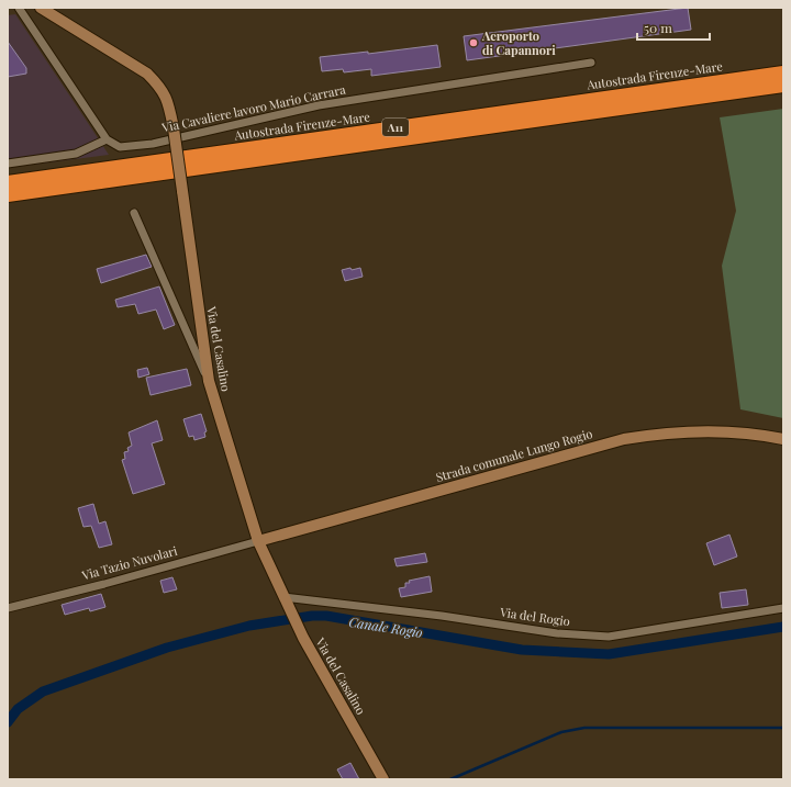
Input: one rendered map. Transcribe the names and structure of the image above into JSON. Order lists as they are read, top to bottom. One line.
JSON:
{"streets":{"highway":["Autostrada Firenze-Mare","A11"],"street":["Via Cavaliere lavoro Mario Carrara","Via del Casalino","Strada comunale Lungo Rogio","Via Tazio Nuvolari","Via del Rogio"]},"crossings":[["Via del Casalino","Strada comunale Lungo Rogio"],["Via del Casalino","Via Tazio Nuvolari"],["Via del Casalino","Via del Rogio"],["Strada comunale Lungo Rogio","Via Tazio Nuvolari"]],"water":["Canale Rogio"],"places":["Aeroporto di Capannori"],"scale_bar":"50 m"}
